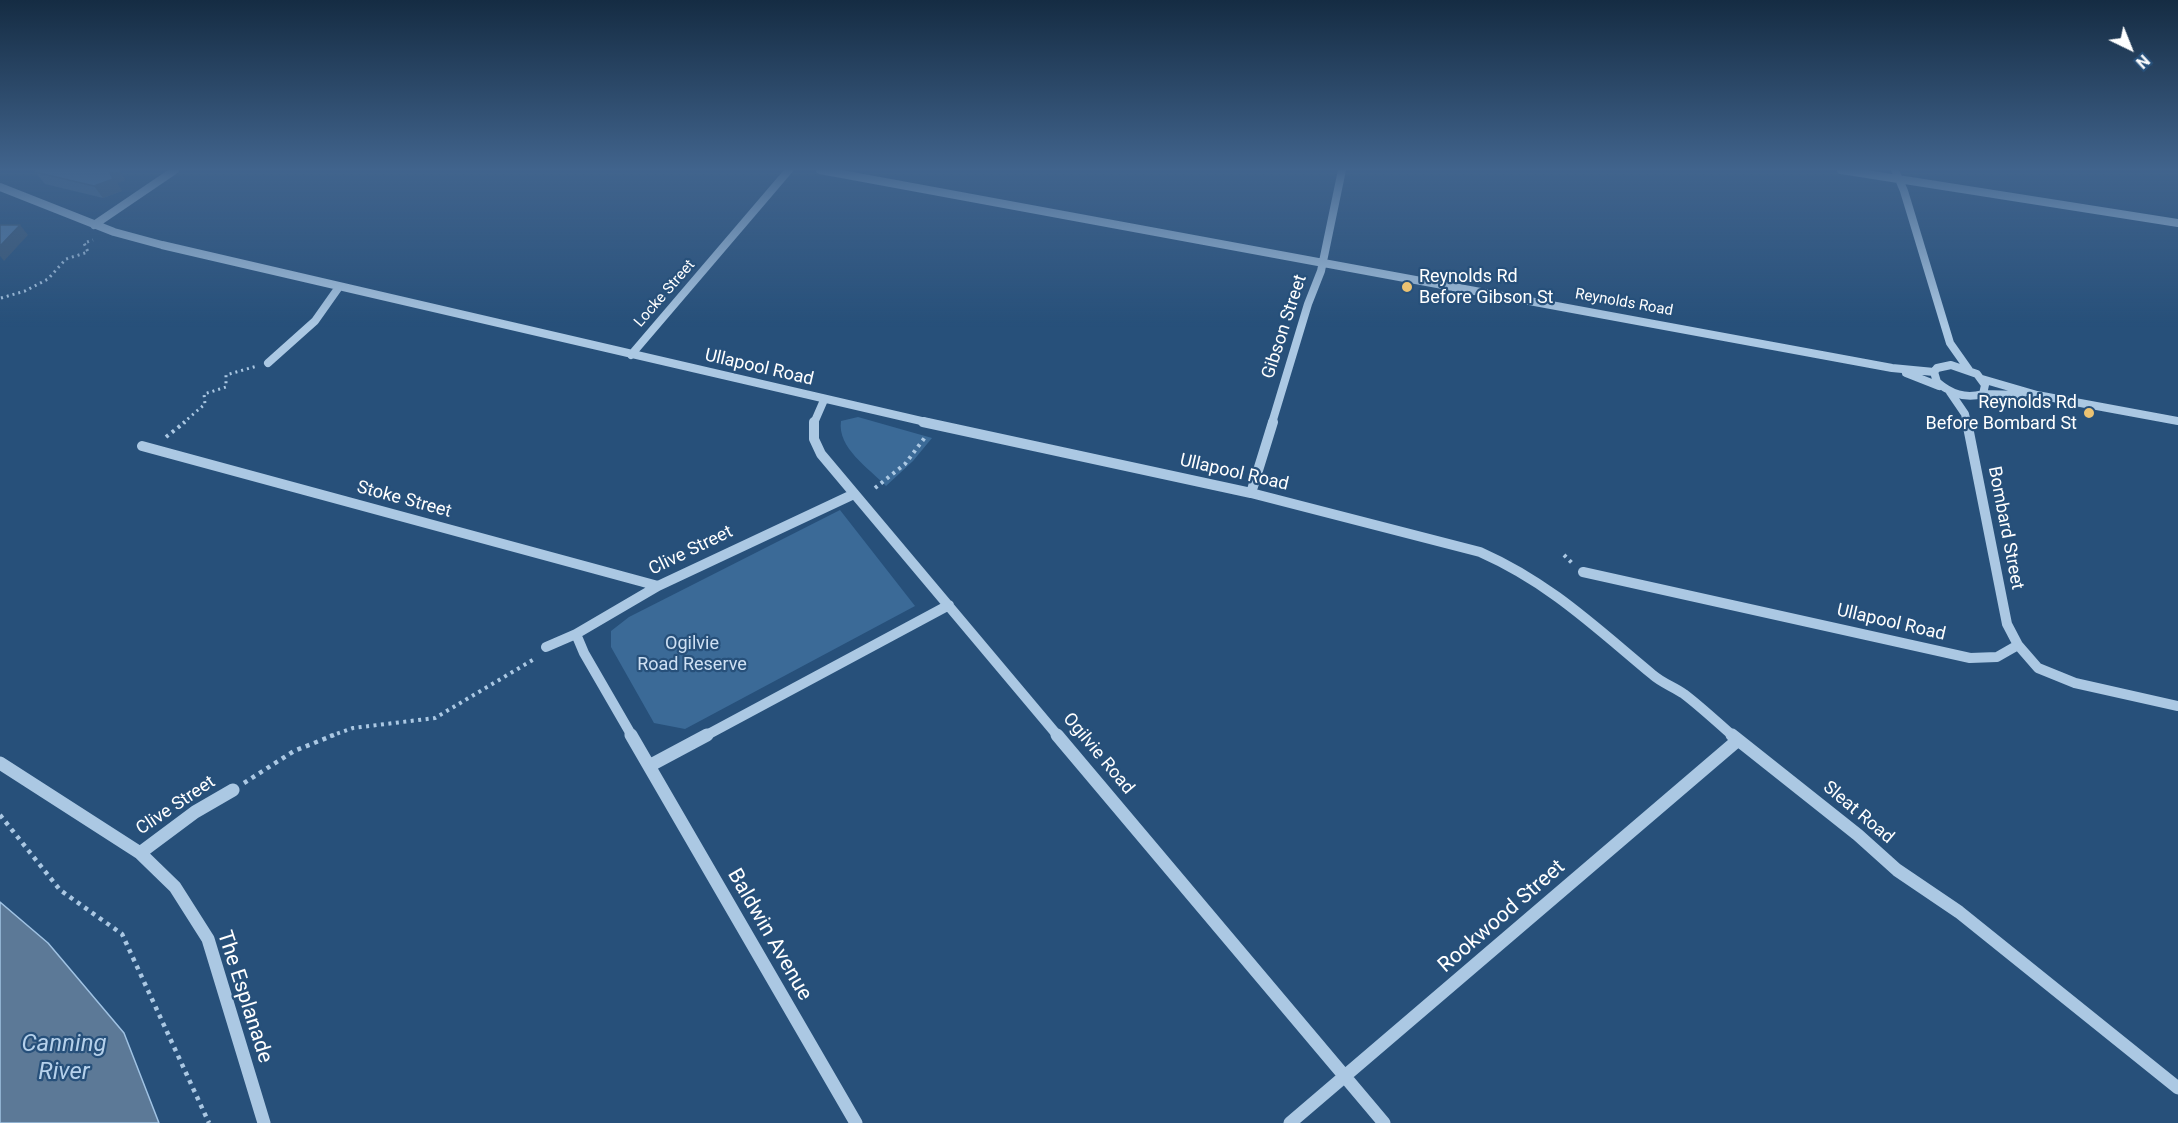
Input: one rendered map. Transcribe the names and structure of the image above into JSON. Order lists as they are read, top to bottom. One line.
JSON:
{"streets":{"street":["Locke Street","Reynolds Road","Gibson Street","Ullapool Road","Stoke Street","Bombard Street","Clive Street","Ogilvie Road","Sleat Road","Rookwood Street","Baldwin Avenue","The Esplanade"]},"crossings":[["Locke Street","Ullapool Road"],["Reynolds Road","Gibson Street"],["Reynolds Road","Bombard Street"],["Gibson Street","Ullapool Road"],["Ullapool Road","Bombard Street"],["Ullapool Road","Ogilvie Road"],["Ullapool Road","Sleat Road"],["Stoke Street","Clive Street"],["Clive Street","Ogilvie Road"],["Clive Street","Baldwin Avenue"],["Clive Street","The Esplanade"],["Ogilvie Road","Rookwood Street"],["Sleat Road","Rookwood Street"]],"water":["Canning River"],"parks":["Ogilvie Road Reserve"],"places":["Reynolds Rd Before Gibson St","Reynolds Rd Before Bombard St"],"north":"bottom right"}
